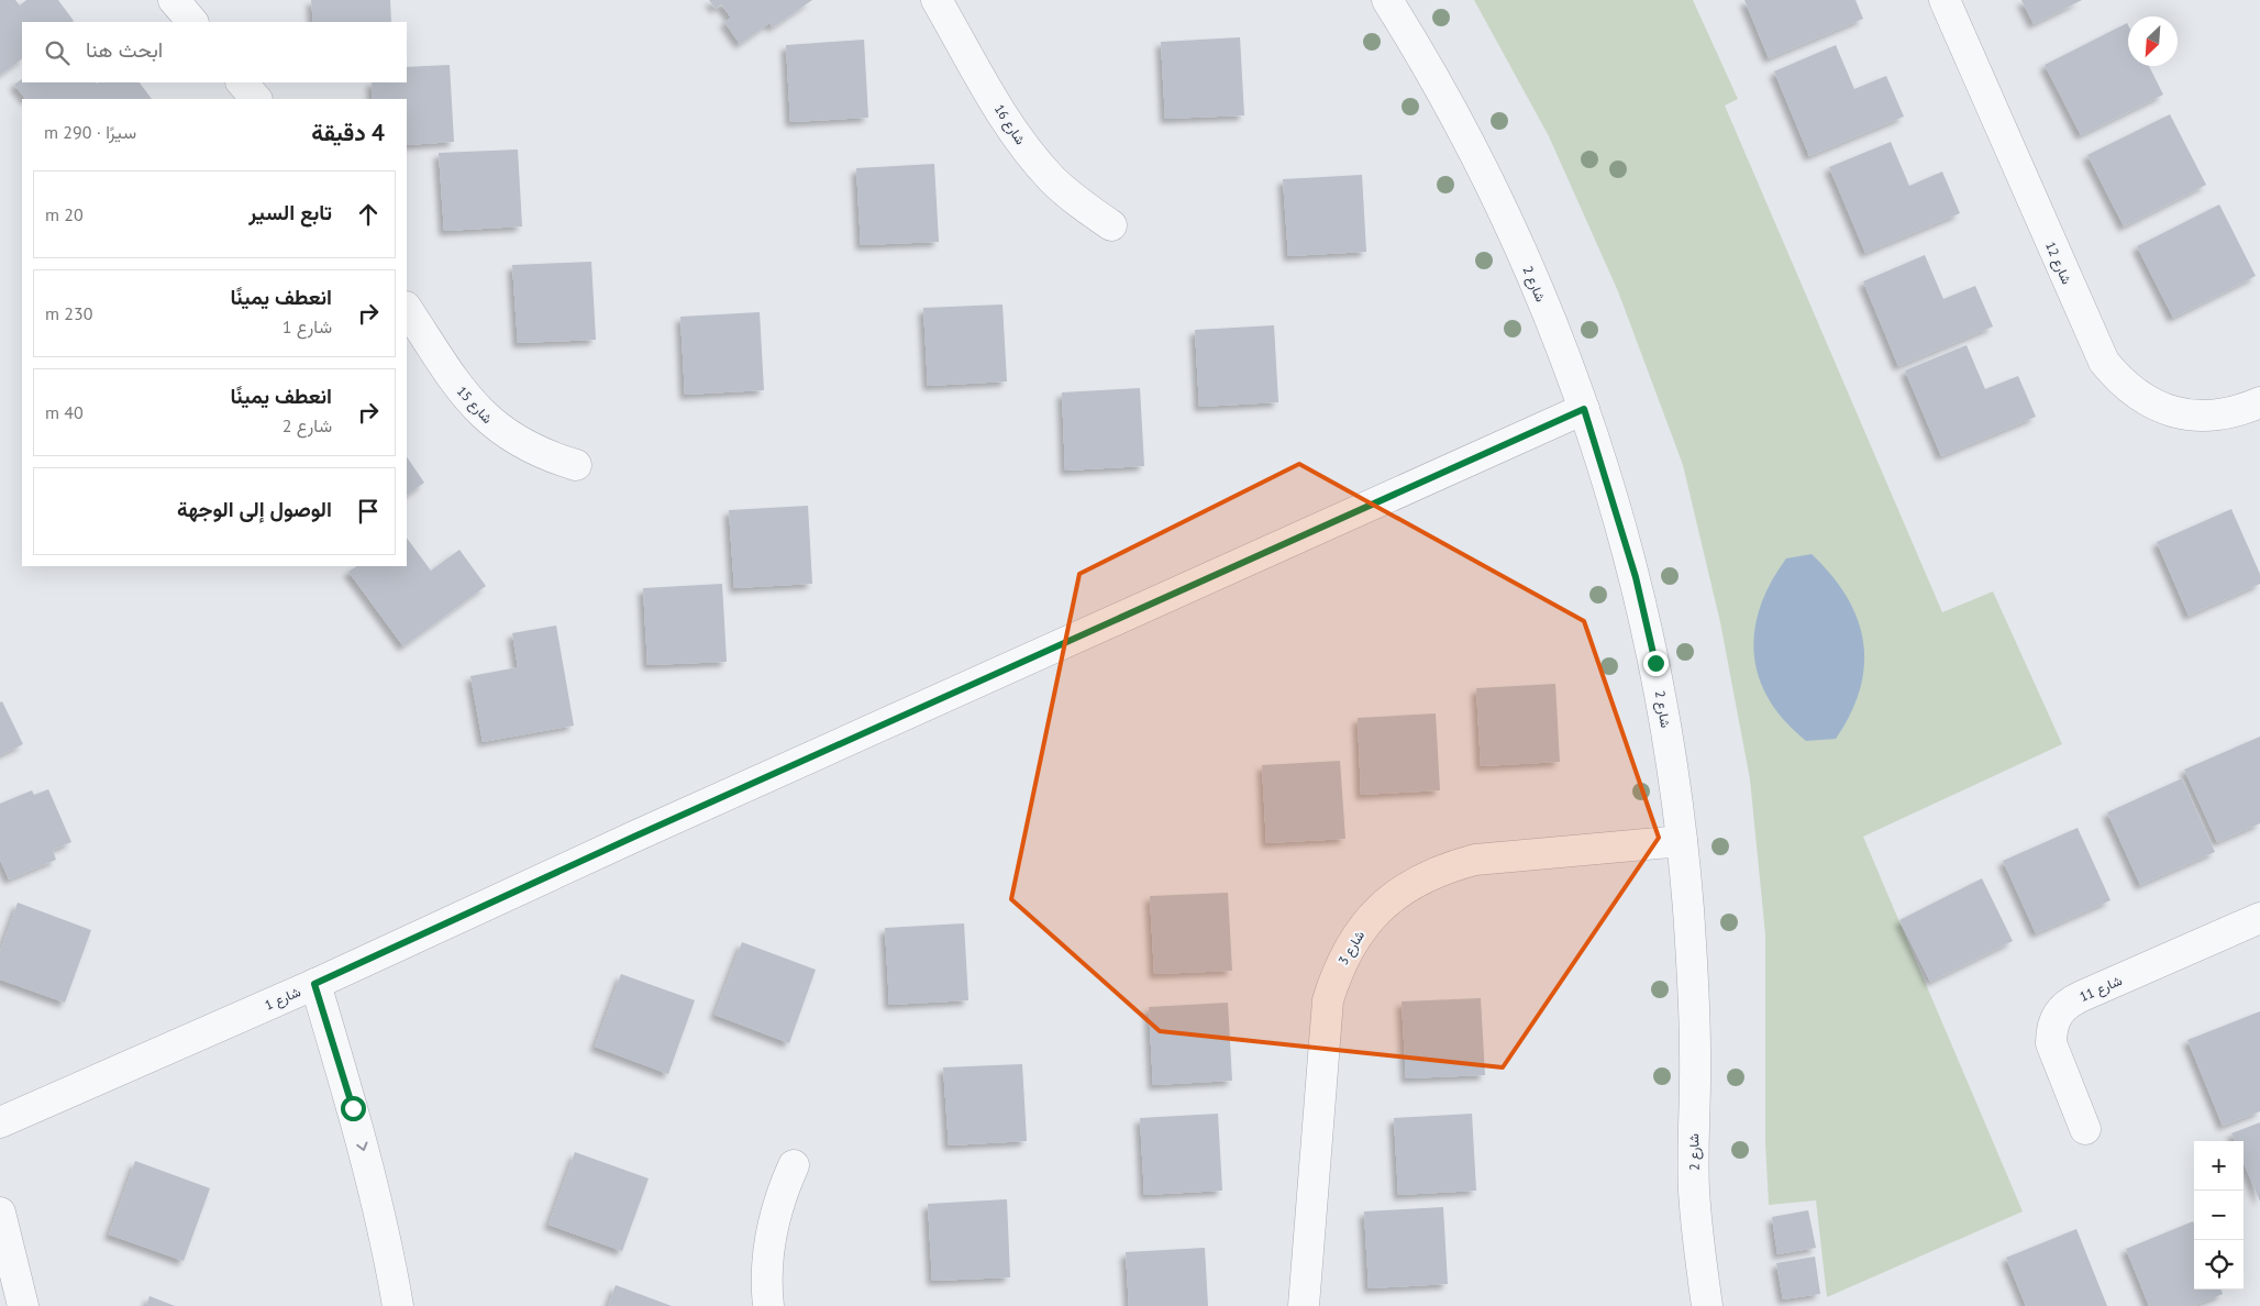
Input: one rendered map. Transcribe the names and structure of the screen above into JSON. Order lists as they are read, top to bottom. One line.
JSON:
{"streets":{"street":["شارع 16","شارع 12","شارع 2","شارع 15","شارع 3","شارع 11","شارع 1"]},"crossings":[["شارع 2","شارع 3"],["شارع 2","شارع 1"]],"north":"bottom left","page":{"search":"ابحث هنا","heading":["4 دقيقة","سيرًا · 290 m"],"list":[["تابع السير","20 m"],["انعطف يمينًا","شارع 1","230 m"],["انعطف يمينًا","شارع 2","40 m"],"الوصول إلى الوجهة"],"map_buttons":["+","−"]}}
